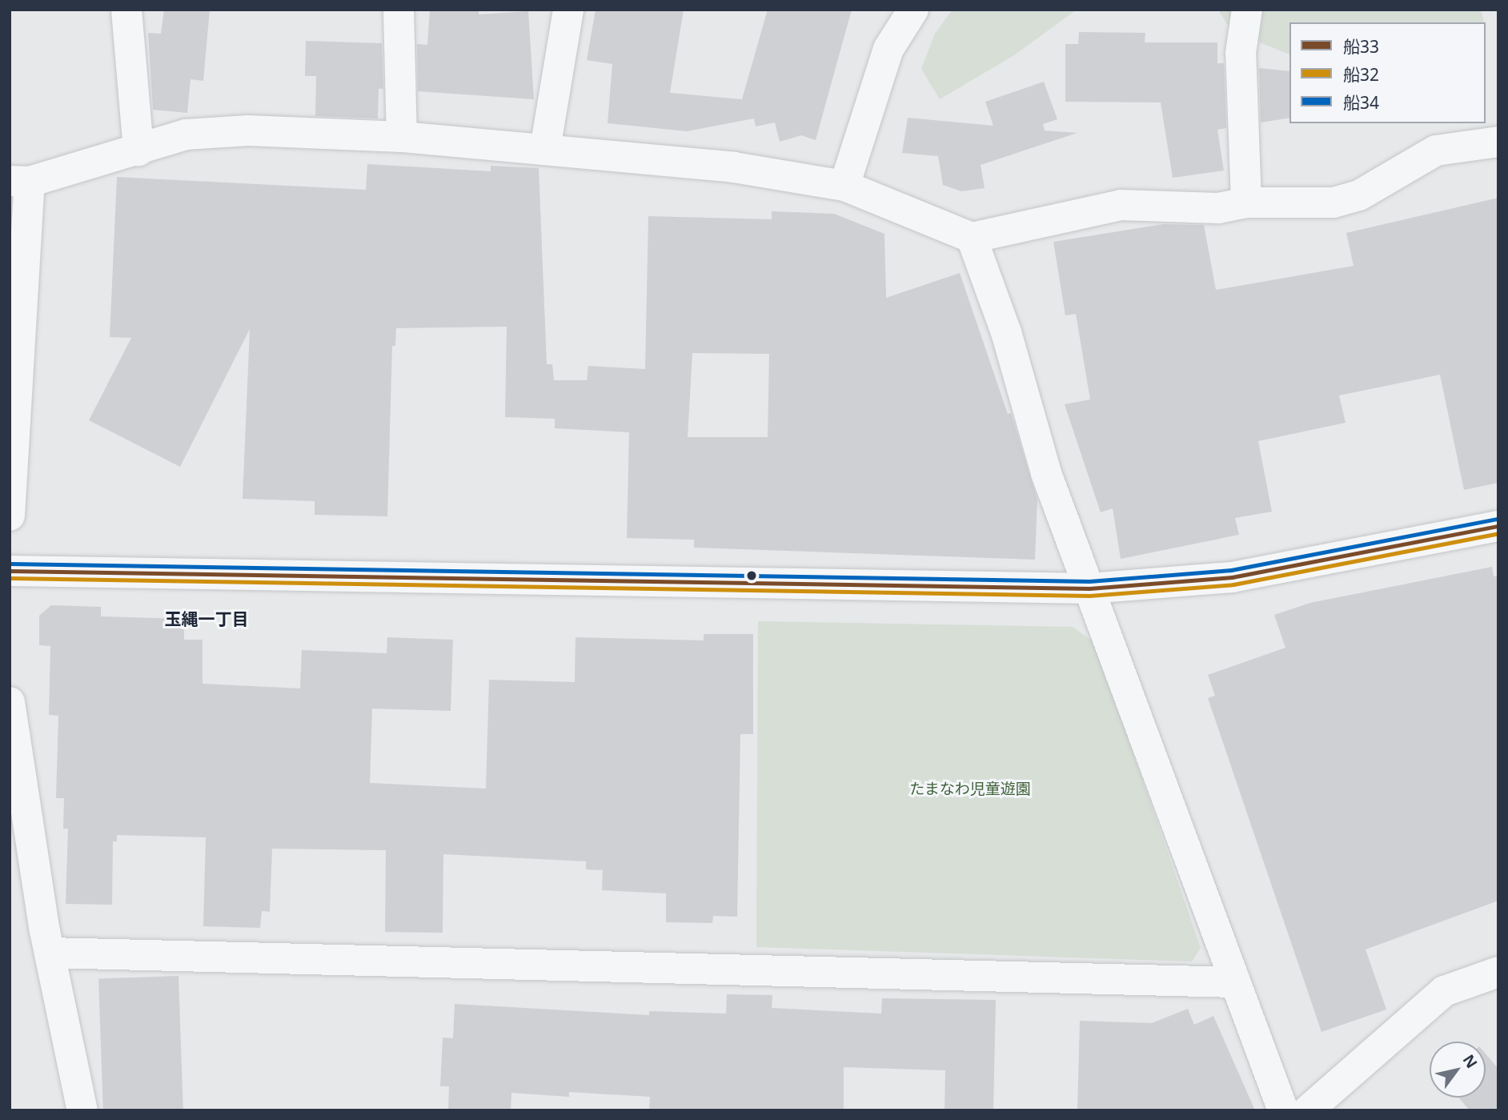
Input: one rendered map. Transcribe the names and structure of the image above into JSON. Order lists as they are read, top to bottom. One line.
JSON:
{"districts":["玉縄一丁目"],"parks":["たまなわ児童遊園"],"lines":["transit line 船34","transit line 船33","transit line 船32"],"legend":["船33","船32","船34"],"north":"top right"}
